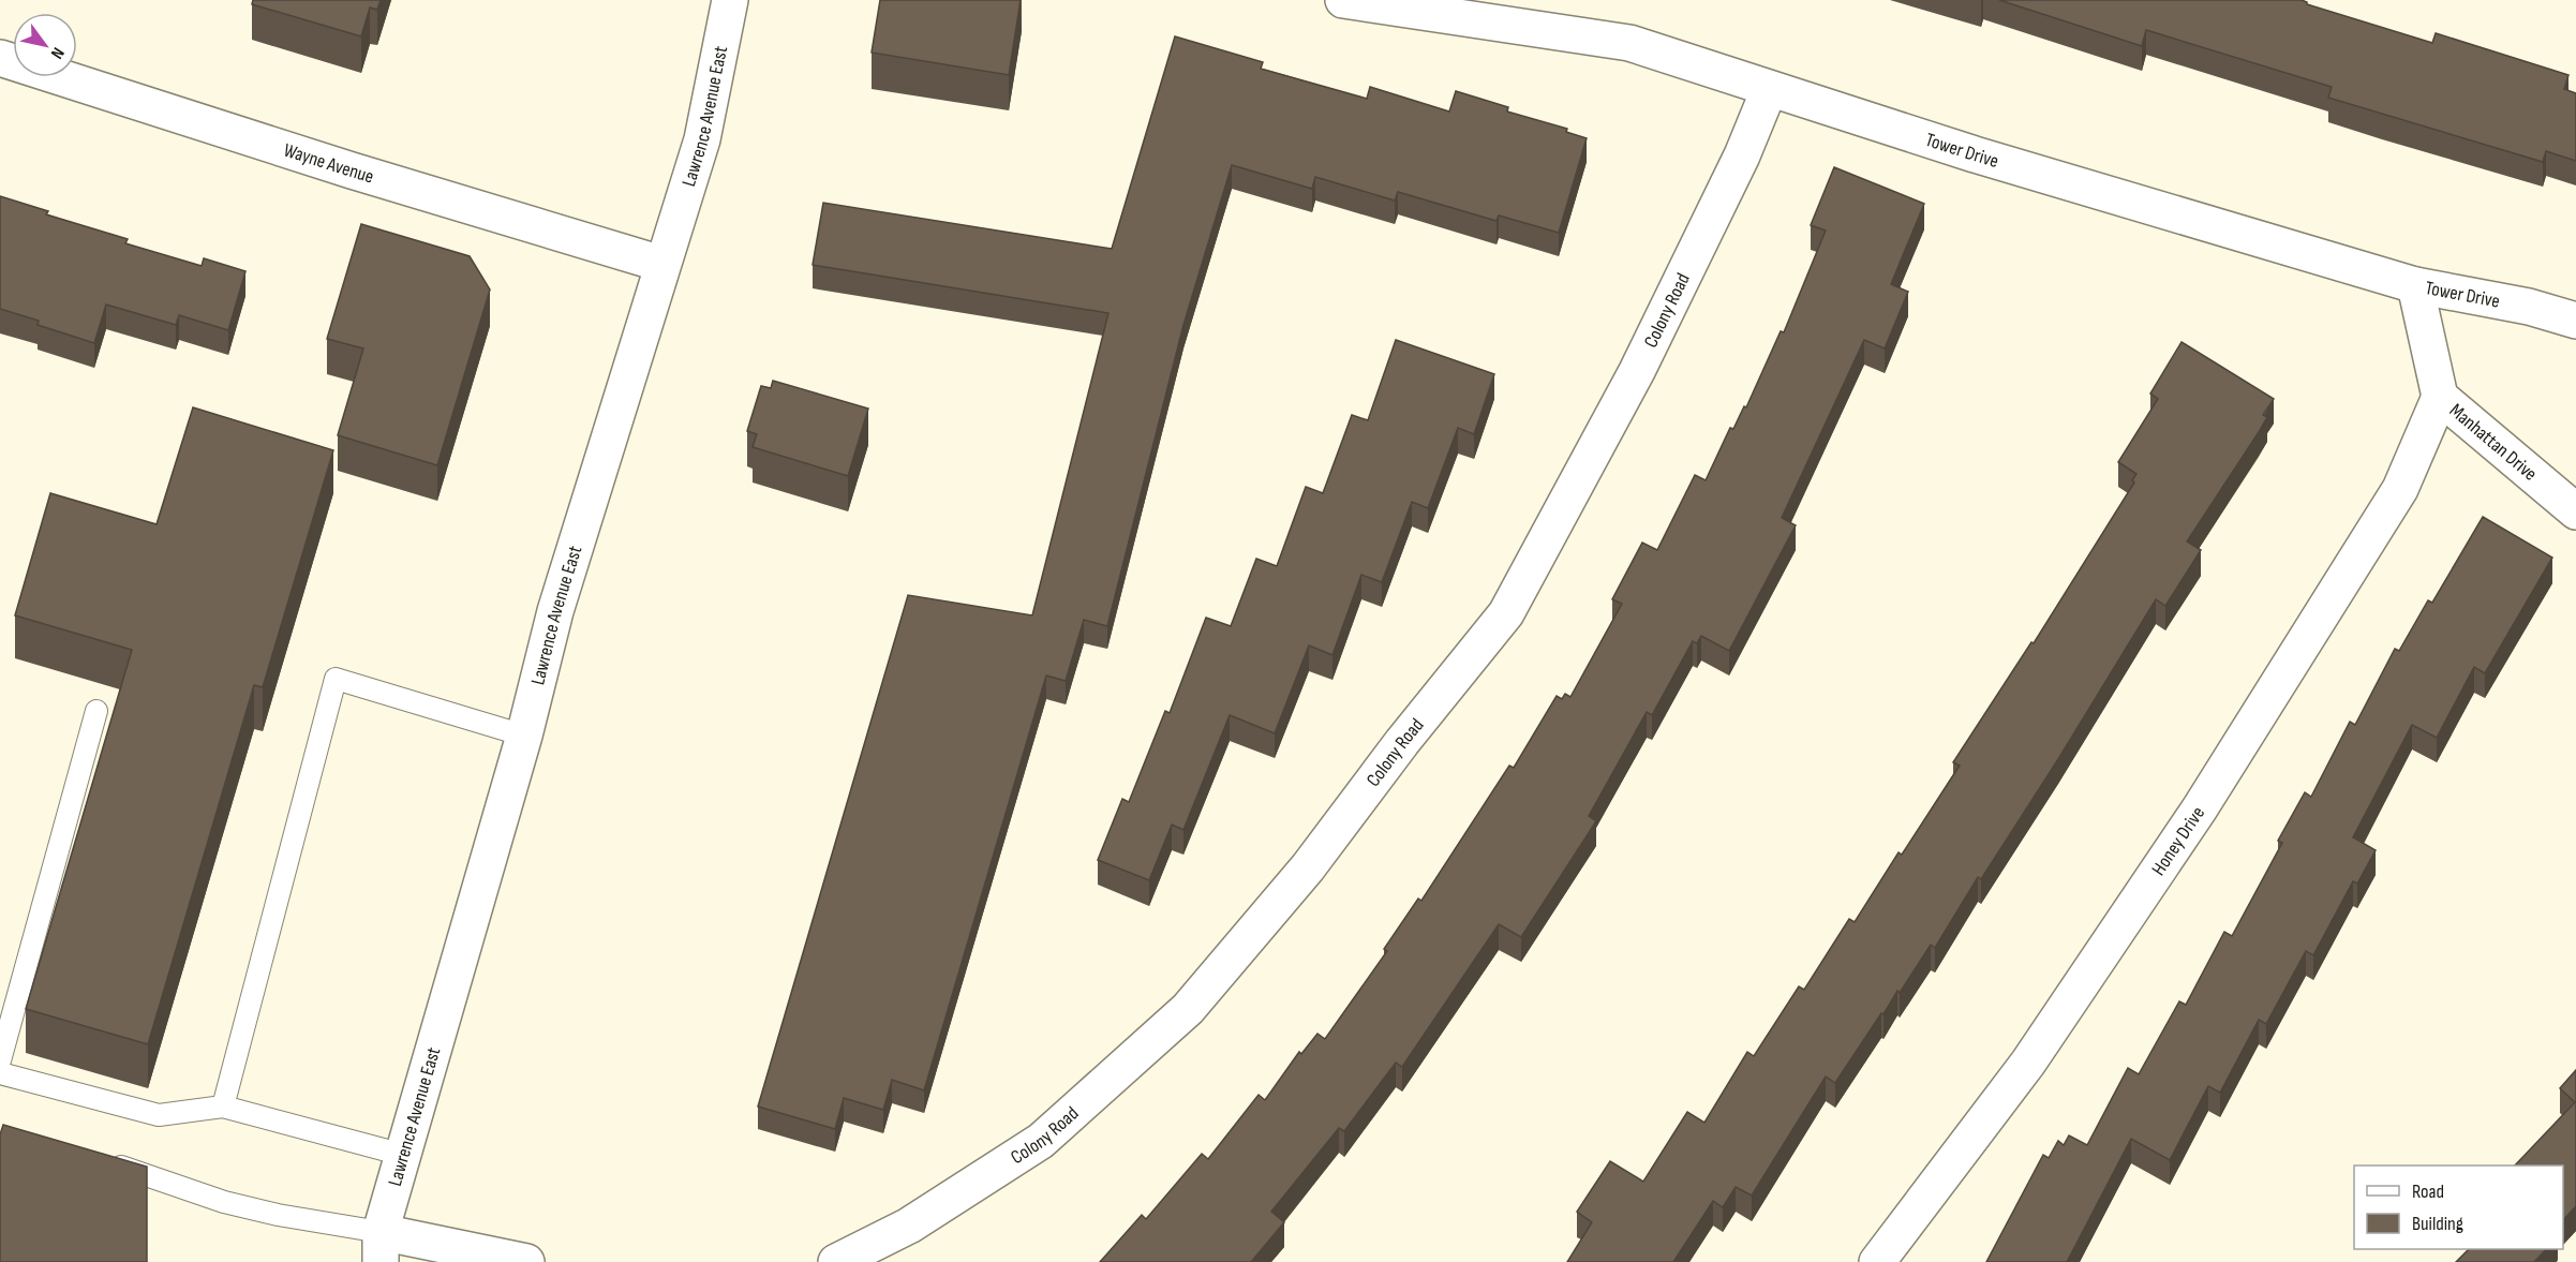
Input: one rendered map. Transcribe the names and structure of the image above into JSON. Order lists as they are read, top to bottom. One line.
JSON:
{"streets":{"street":["Lawrence Avenue East","Tower Drive","Wayne Avenue","Colony Road","Manhattan Drive","Honey Drive"]},"crossings":[["Lawrence Avenue East","Wayne Avenue"],["Tower Drive","Colony Road"],["Tower Drive","Manhattan Drive"],["Manhattan Drive","Honey Drive"]],"legend":["Road","Building"],"north":"bottom right"}
